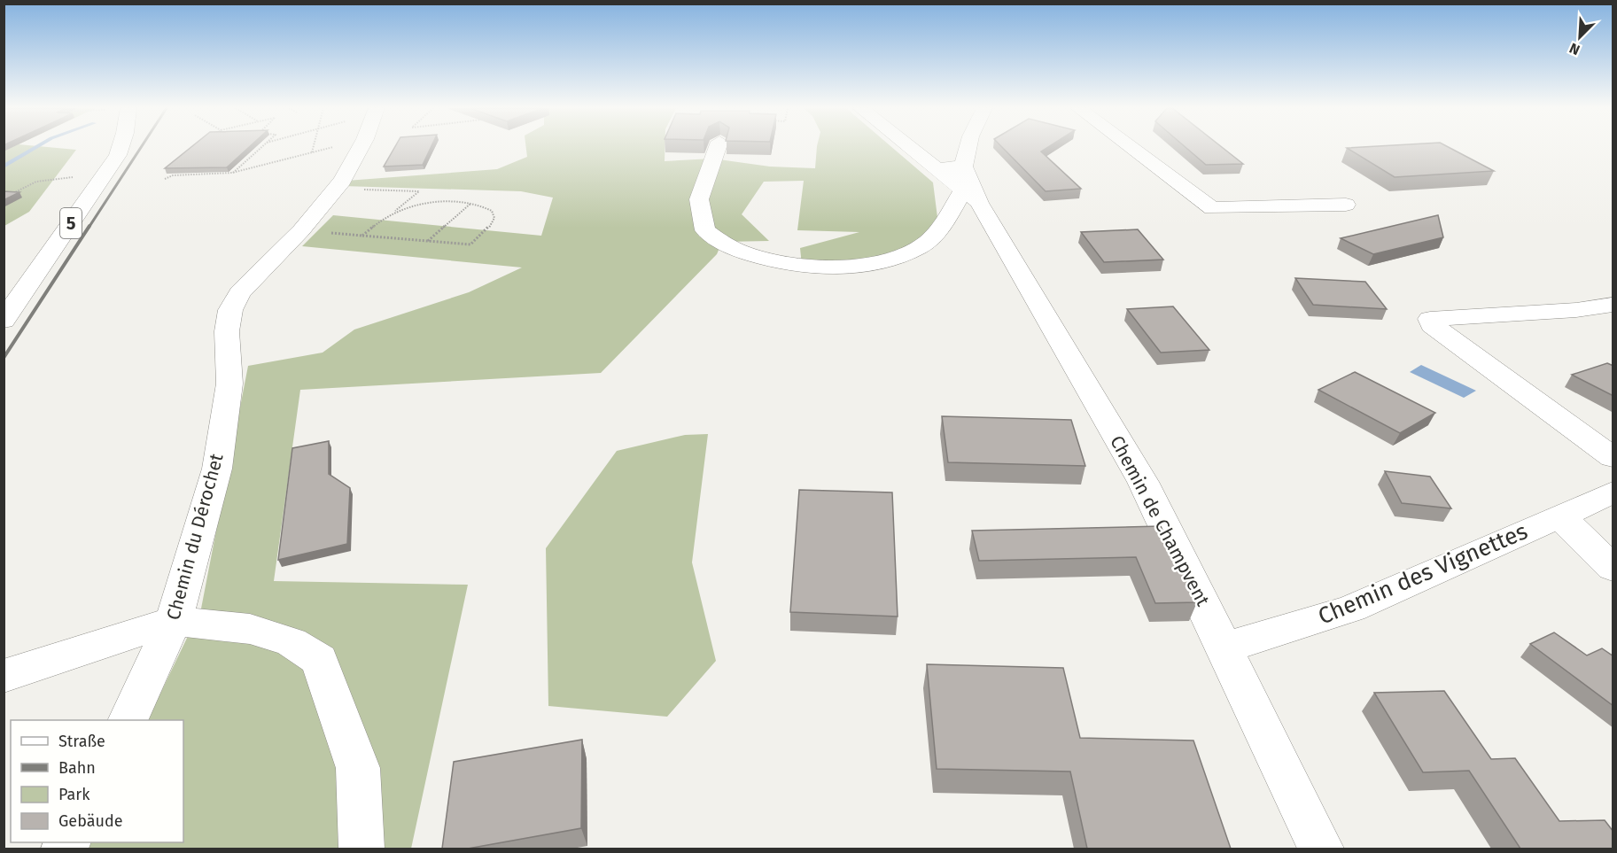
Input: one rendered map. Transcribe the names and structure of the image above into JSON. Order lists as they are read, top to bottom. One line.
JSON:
{"streets":{"street":["5","Chemin de Champvent","Chemin du Dérochet","Chemin des Vignettes"]},"crossings":[["Chemin de Champvent","Chemin des Vignettes"]],"legend":["Straße","Bahn","Park","Gebäude"],"north":"bottom left"}
